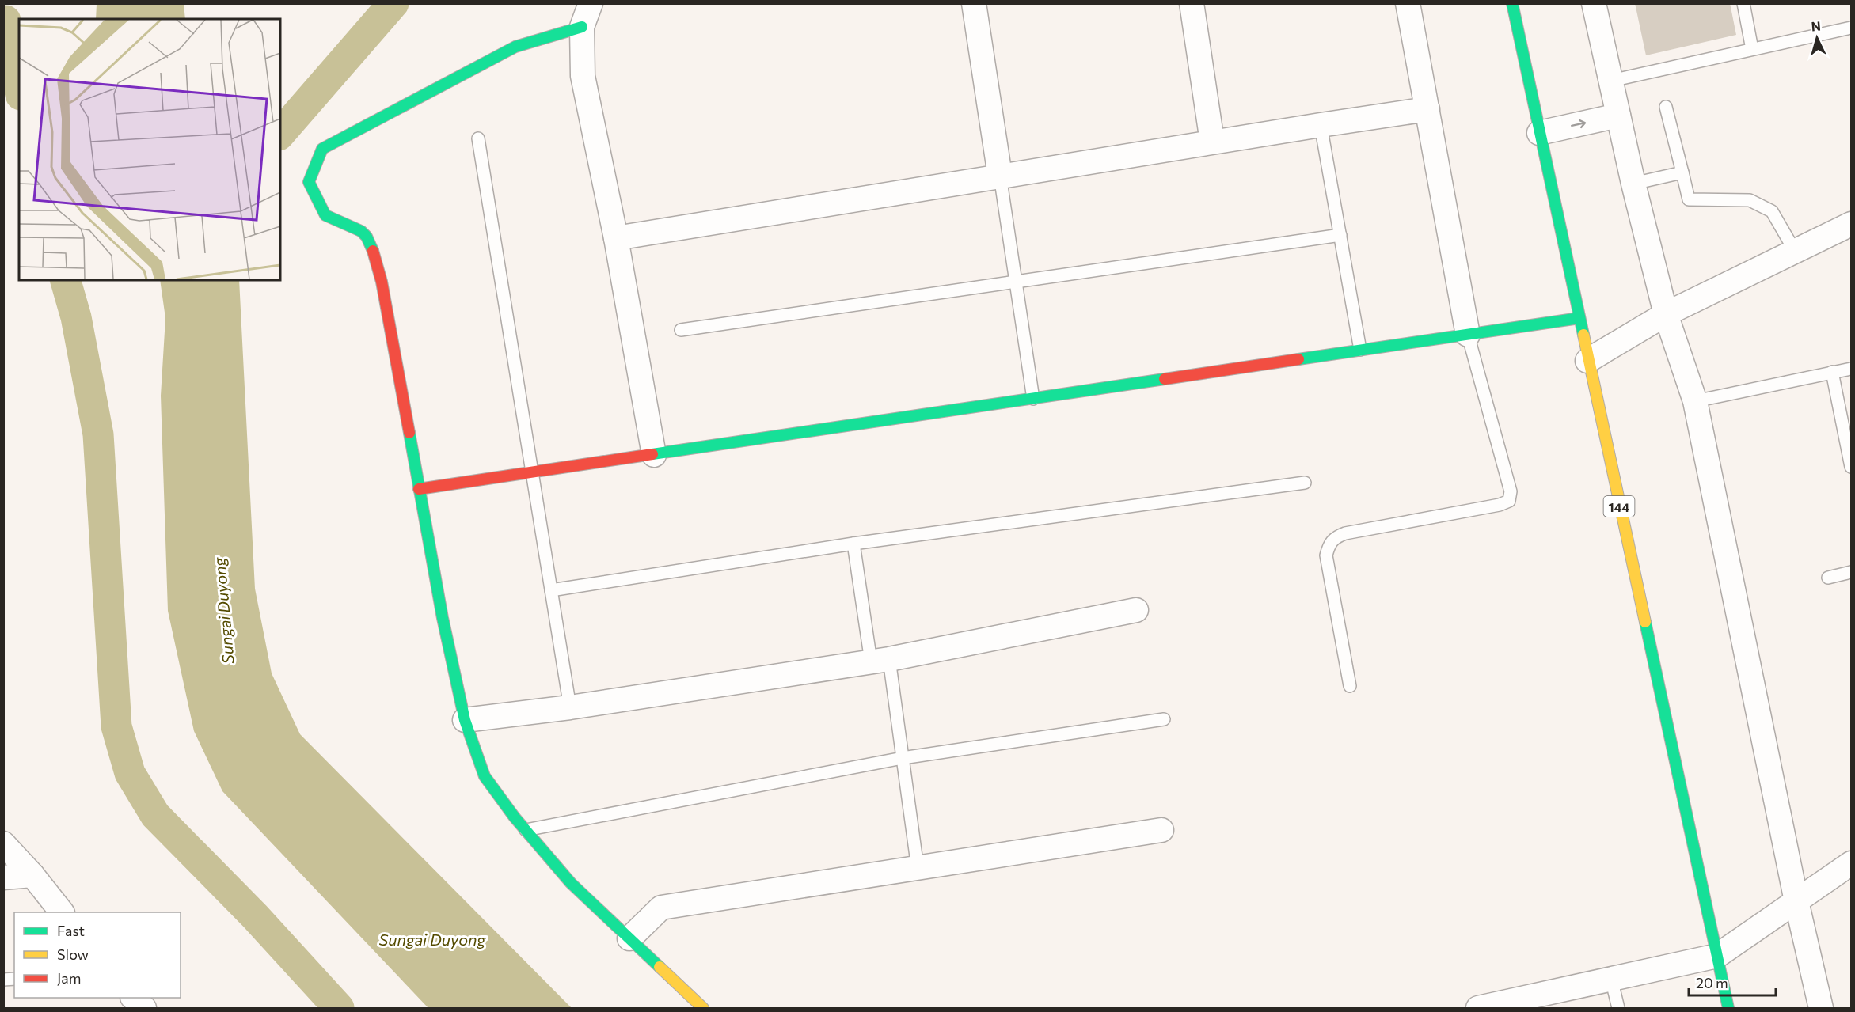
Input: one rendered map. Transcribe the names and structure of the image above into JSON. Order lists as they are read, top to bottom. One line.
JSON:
{"streets":{"street":["144"]},"water":["Sungai Duyong"],"legend":["Fast","Slow","Jam"],"scale_bar":"20 m","north":"top"}
